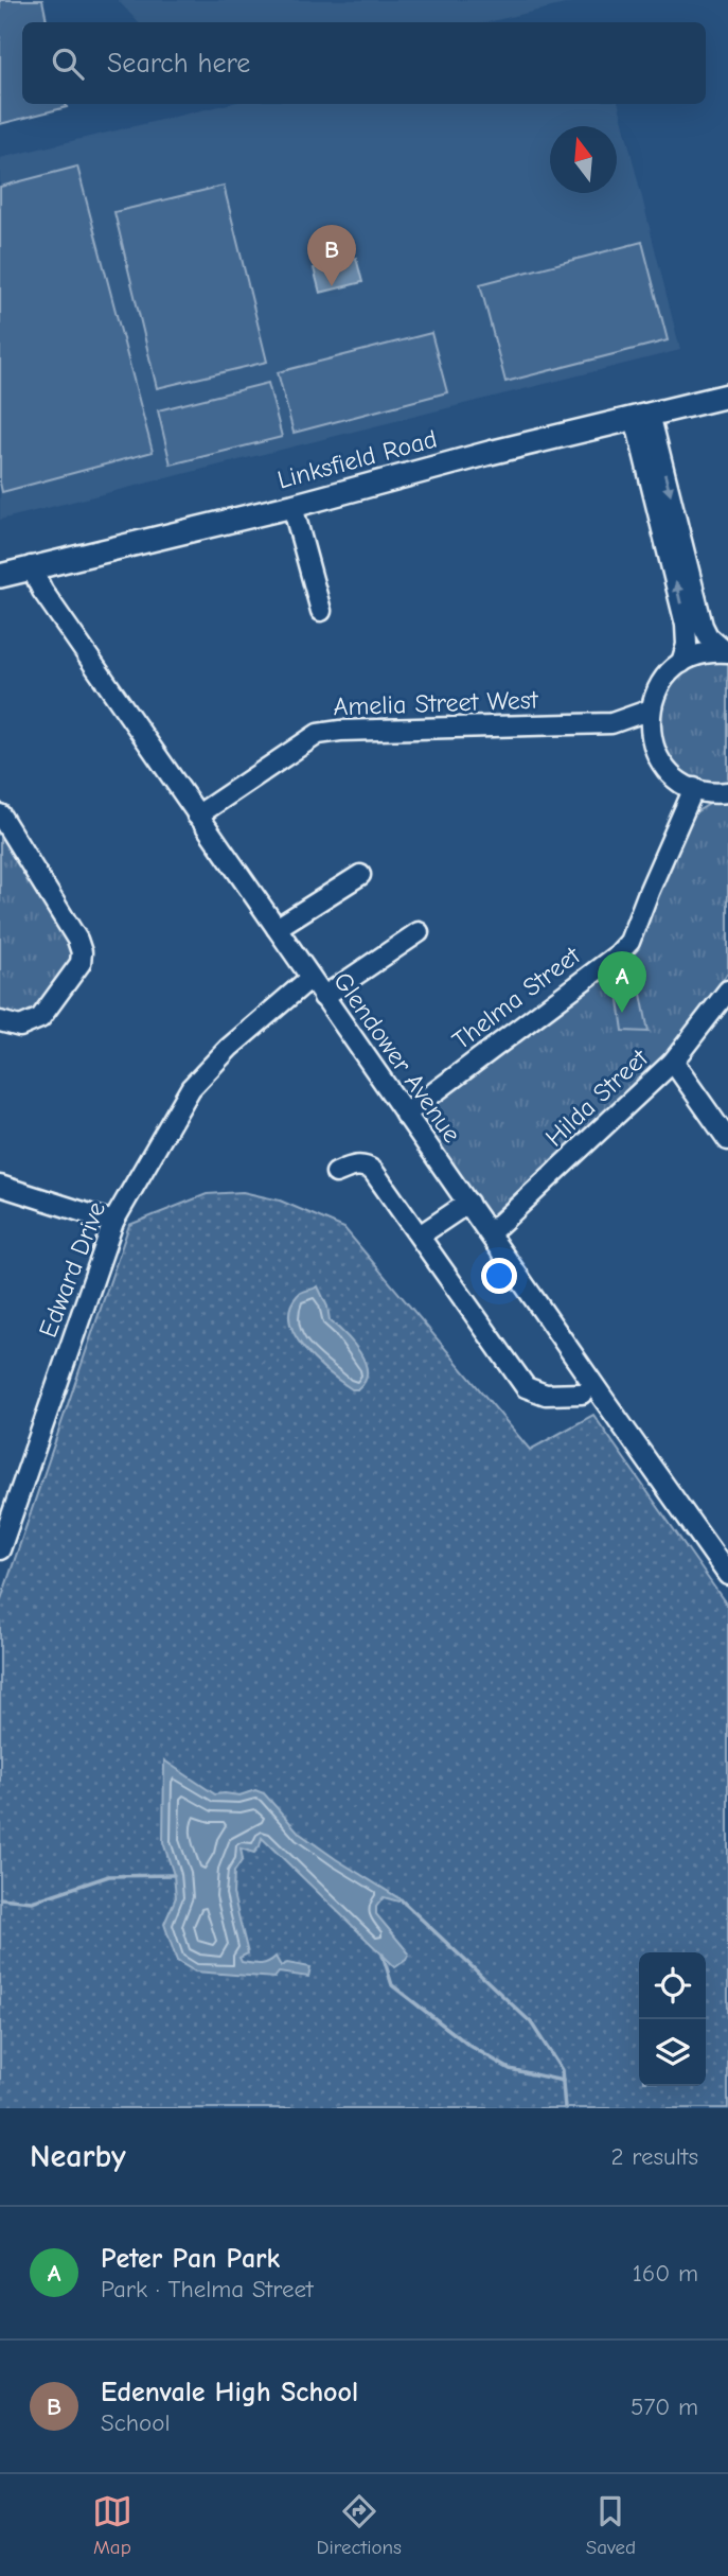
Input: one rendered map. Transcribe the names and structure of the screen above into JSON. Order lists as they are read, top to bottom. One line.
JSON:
{"streets":{"main road":["Linksfield Road"],"street":["Amelia Street West","Thelma Street","Glendower Avenue","Hilda Street","Edward Drive"]},"crossings":[["Linksfield Road","Glendower Avenue"],["Amelia Street West","Glendower Avenue"],["Thelma Street","Glendower Avenue"],["Glendower Avenue","Hilda Street"],["Glendower Avenue","Edward Drive"]],"north":"top","page":{"search":"Search here","pins":["B","A"],"heading":["Nearby","2 results"],"list":[{"mark":"A","name":"Peter Pan Park","note":"Park · Thelma Street","value":"160 m"},{"mark":"B","name":"Edenvale High School","note":"School","value":"570 m"}],"nav":["Map","Directions","Saved"]}}
